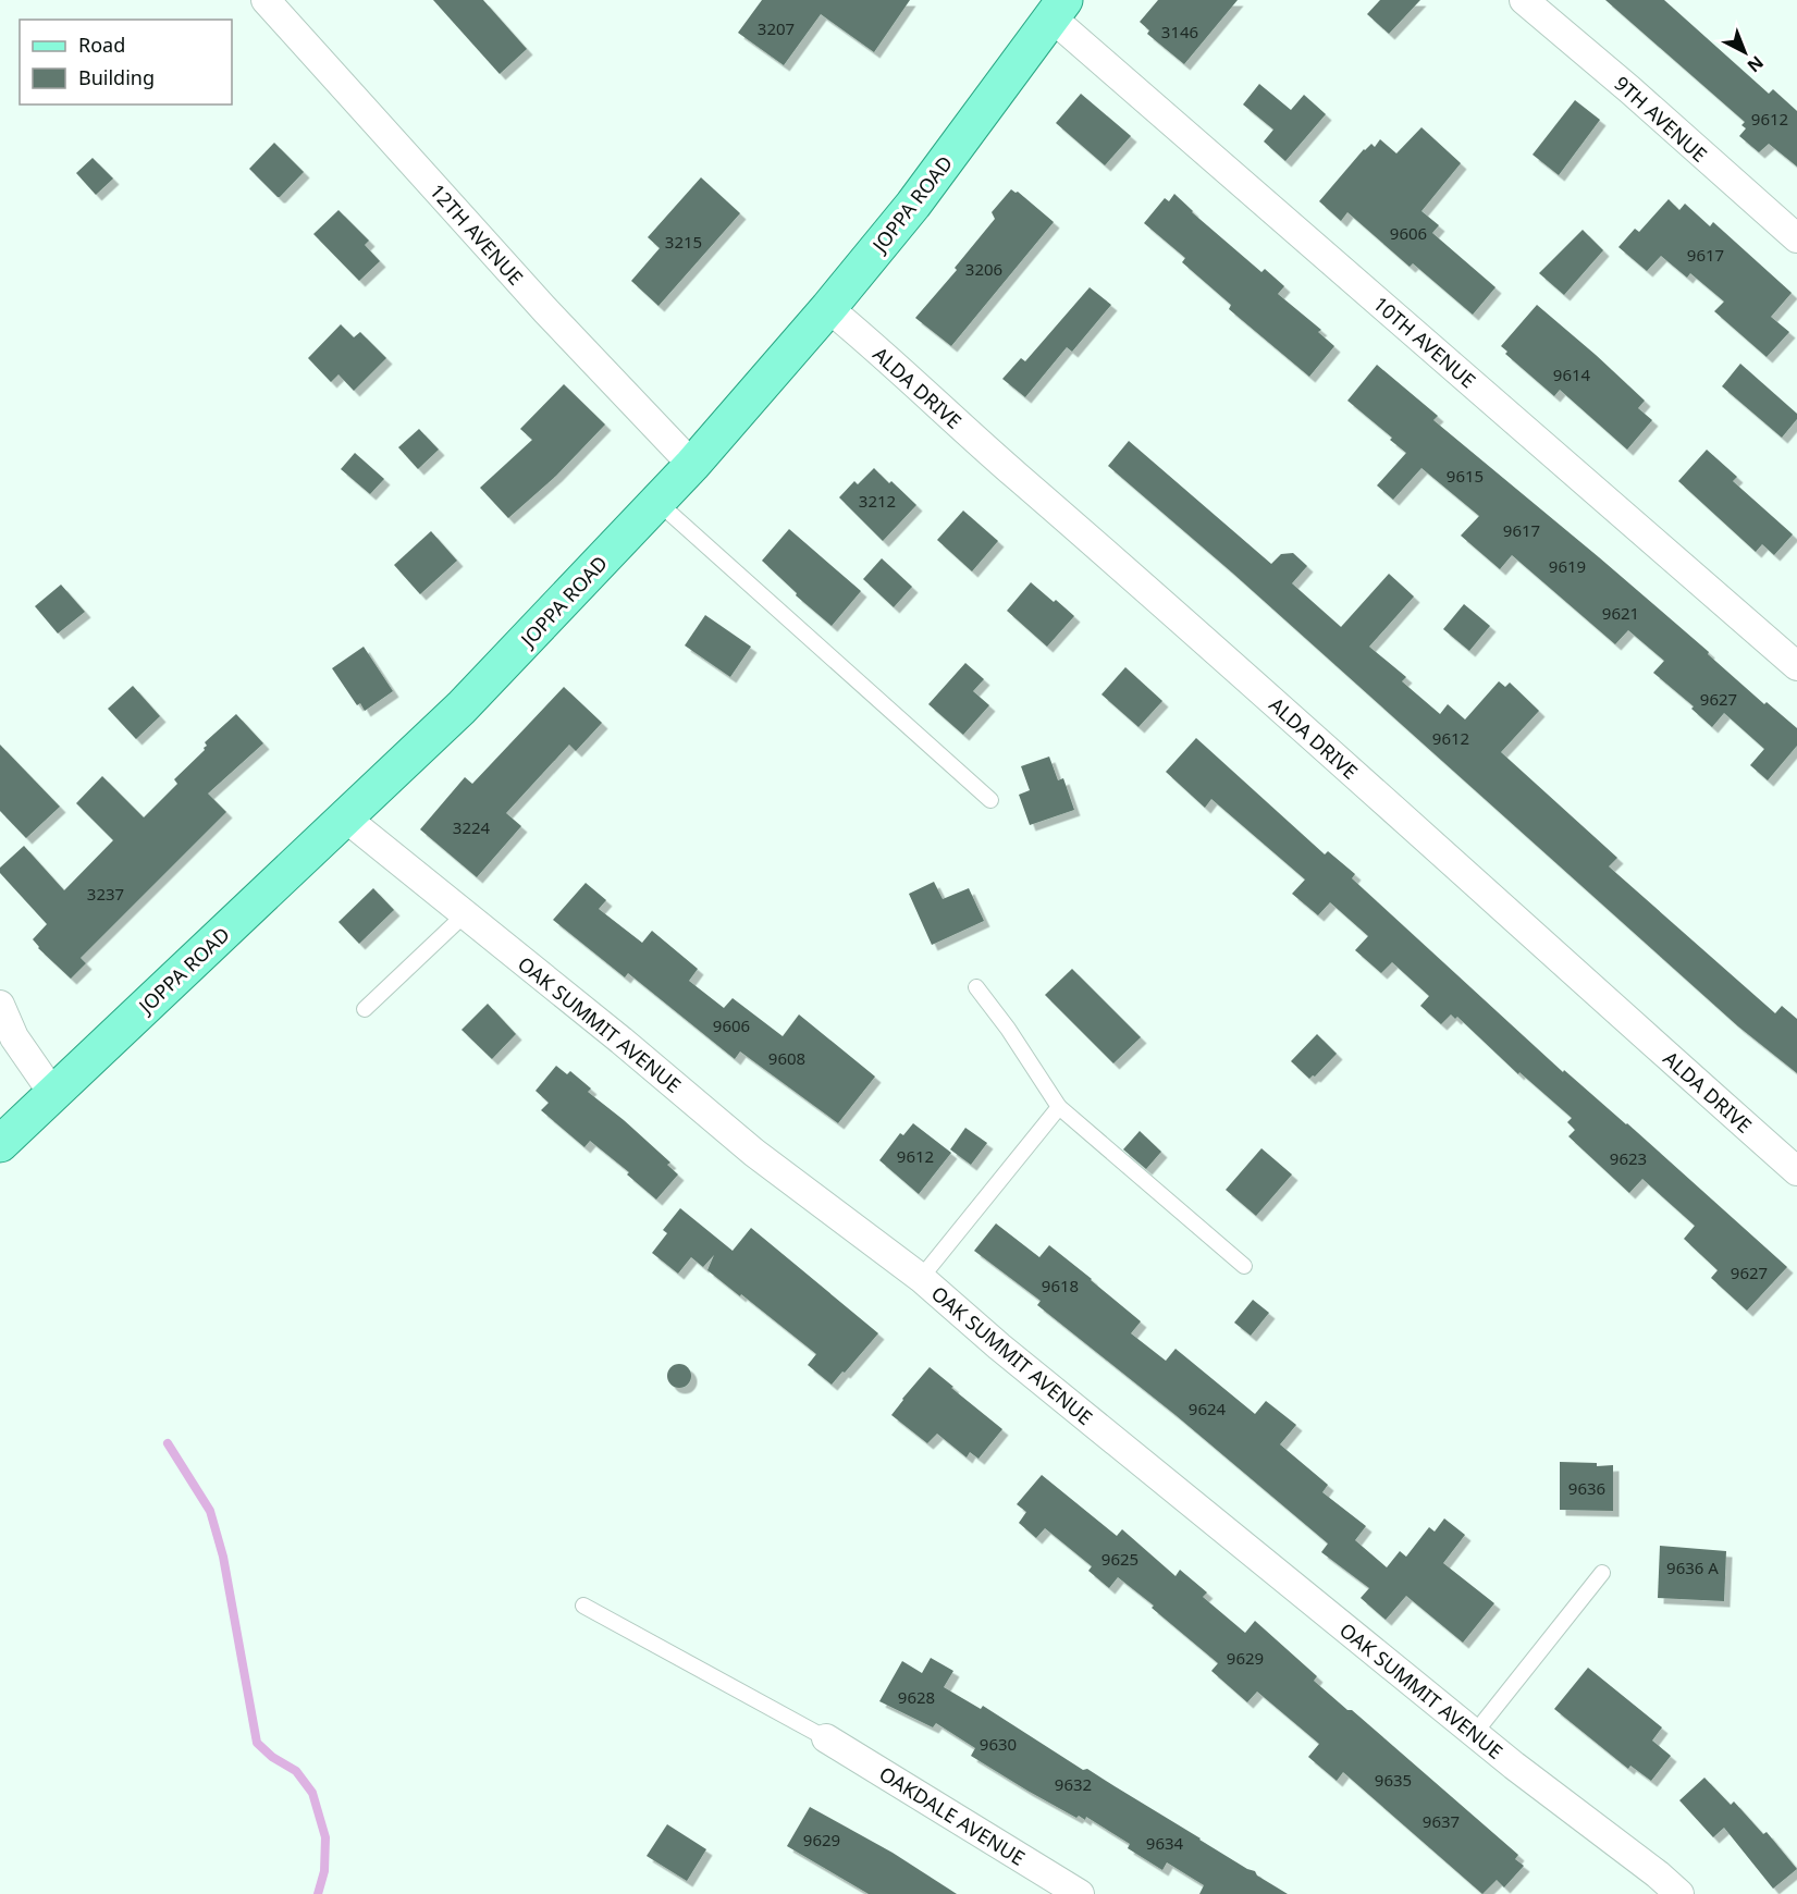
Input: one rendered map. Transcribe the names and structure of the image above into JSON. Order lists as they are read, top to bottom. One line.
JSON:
{"streets":{"main road":["JOPPA ROAD"],"street":["9TH AVENUE","12TH AVENUE","10TH AVENUE","ALDA DRIVE","OAK SUMMIT AVENUE","OAKDALE AVENUE"]},"crossings":[["JOPPA ROAD","12TH AVENUE"],["JOPPA ROAD","10TH AVENUE"],["JOPPA ROAD","ALDA DRIVE"],["JOPPA ROAD","OAK SUMMIT AVENUE"]],"house_numbers":["3207","3146","9612","9606","3215","9617","3206","9614","9615","3212","9617","9619","9621","9627","9612","3224","3237","9606","9608","9612","9623","9627","9618","9624","9636","9625","9636 A","9629","9628","9630","9635","9632","9637","9629","9634"],"legend":["Road","Building"],"north":"bottom right"}
